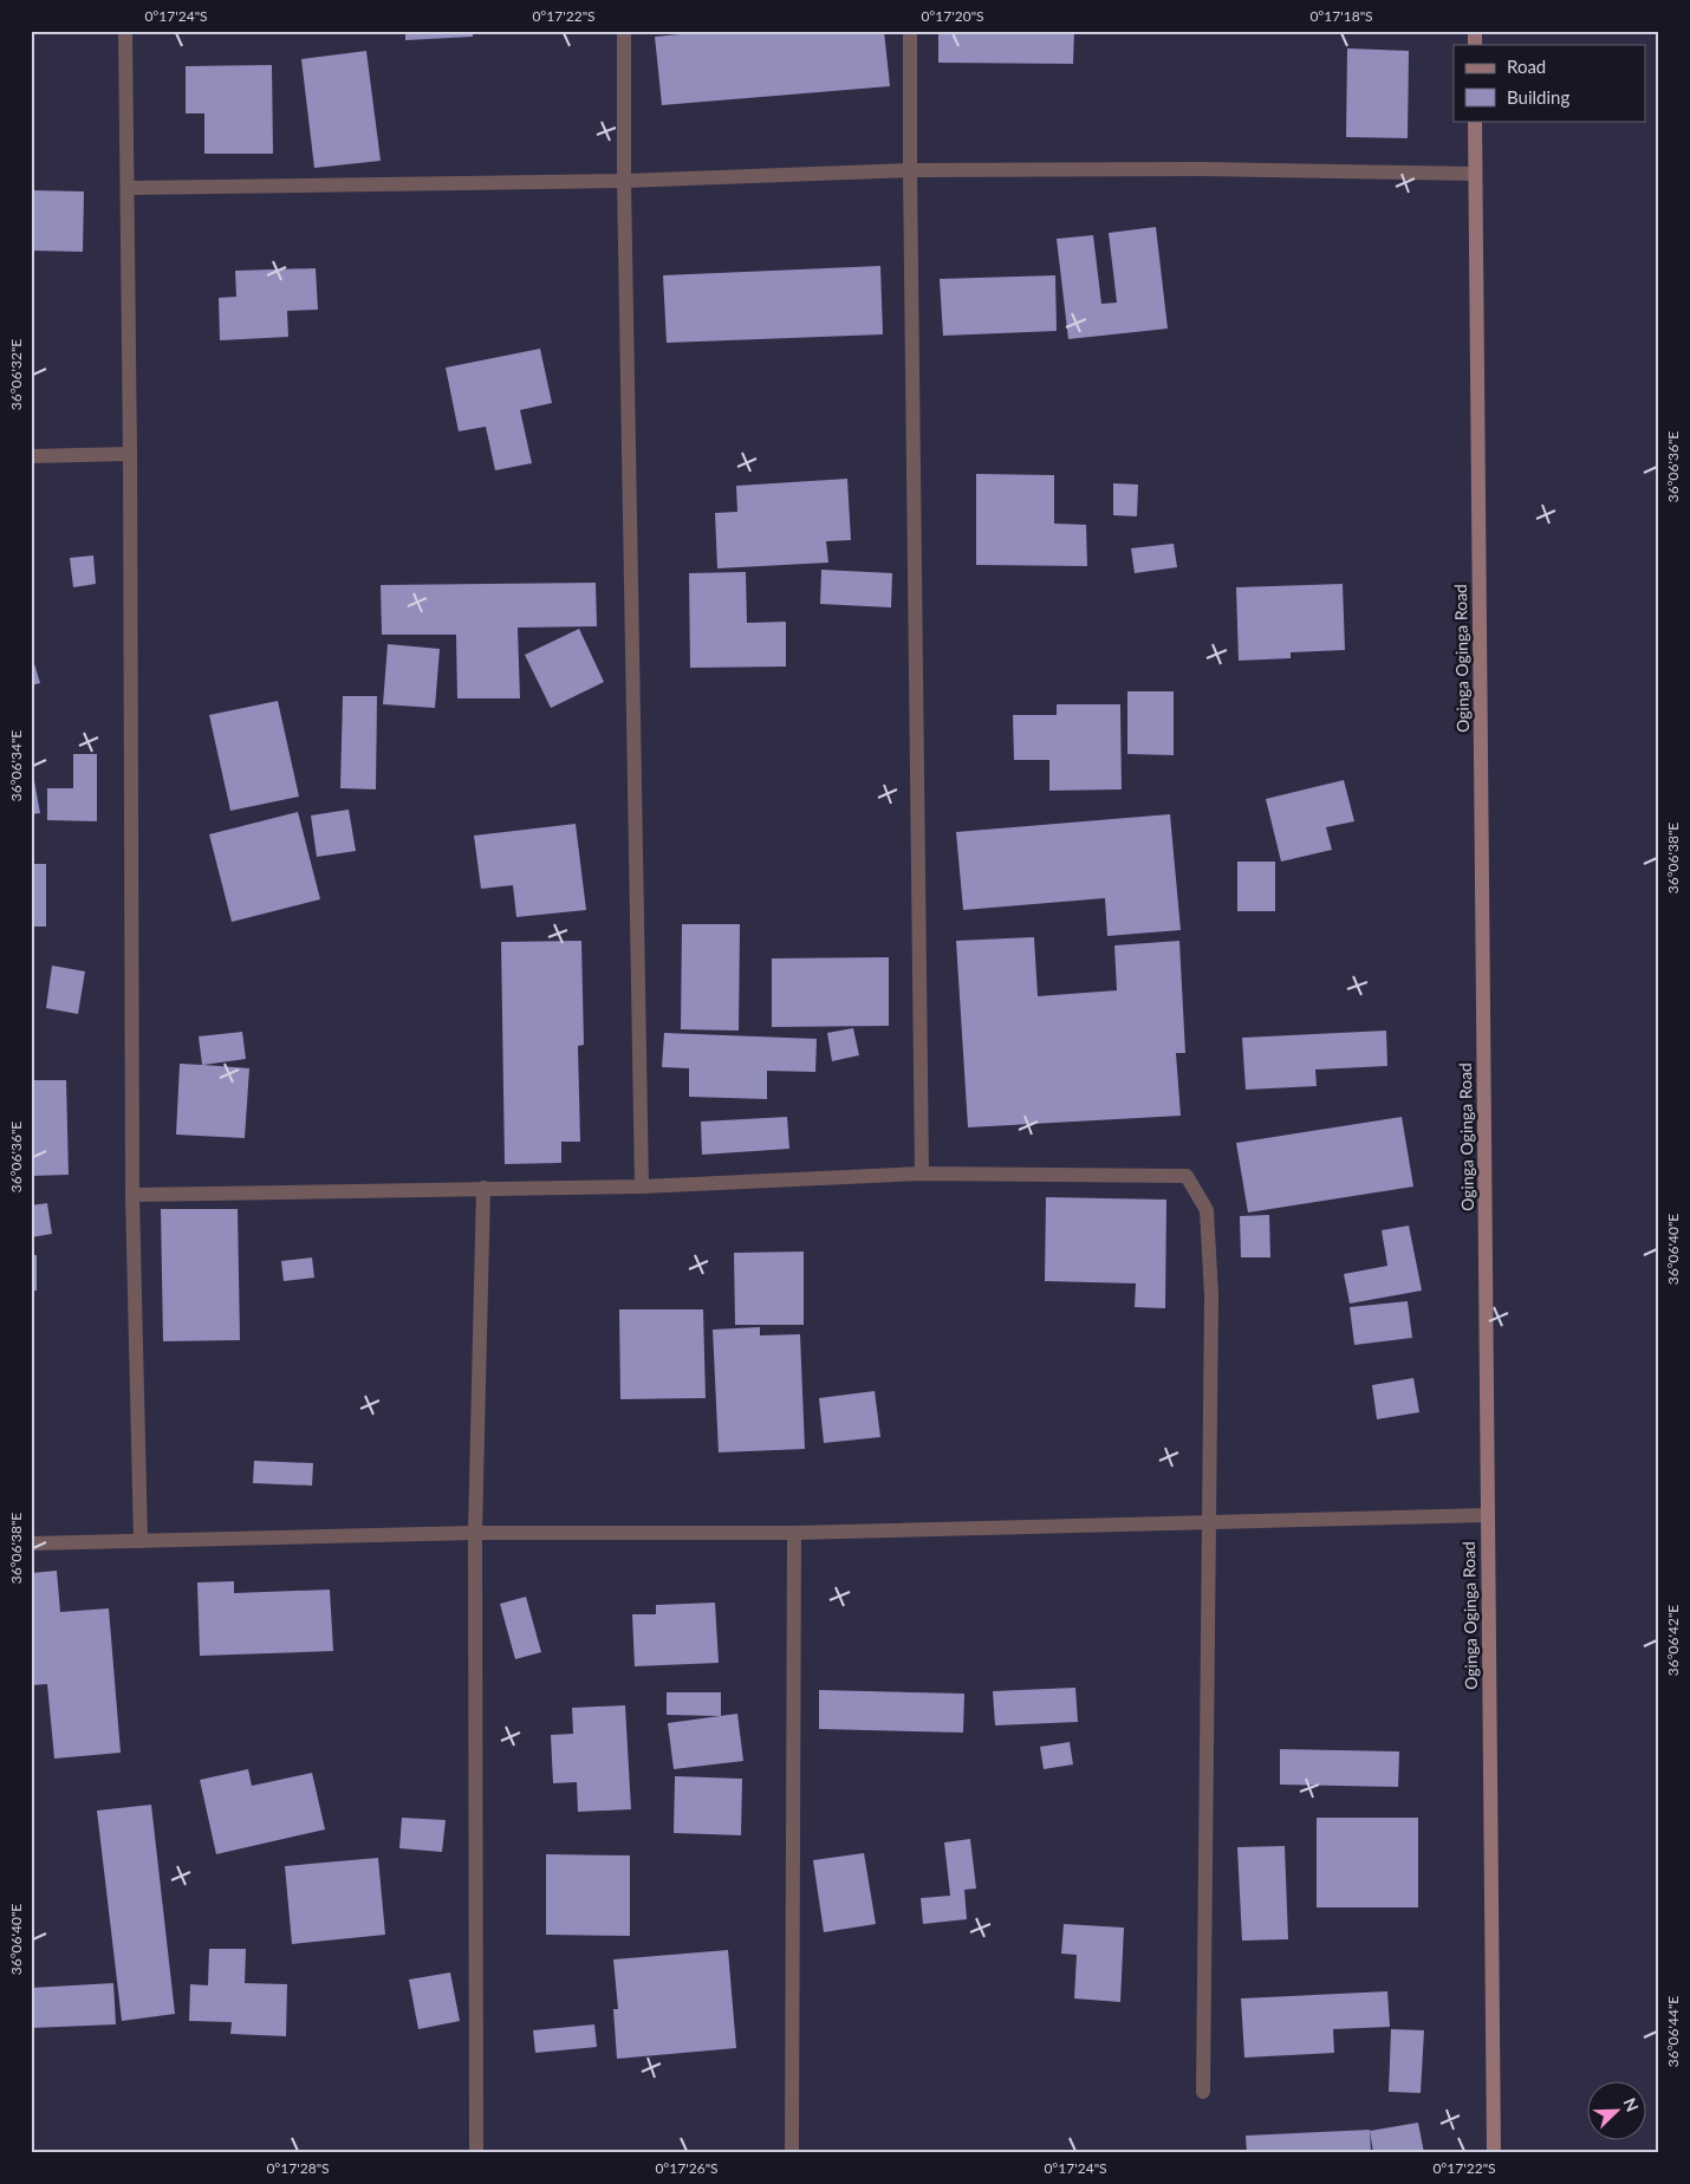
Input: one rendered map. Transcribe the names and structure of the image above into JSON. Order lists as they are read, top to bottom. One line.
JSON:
{"streets":{"street":["Oginga Oginga Road"]},"legend":["Road","Building"],"north":"top right","coordinates":["0°17'24\"S","0°17'22\"S","0°17'20\"S","0°17'18\"S","36°06'32\"E","36°06'36\"E","36°06'34\"E","36°06'38\"E","36°06'40\"E","36°06'42\"E","36°06'44\"E","0°17'28\"S","0°17'26\"S"]}
